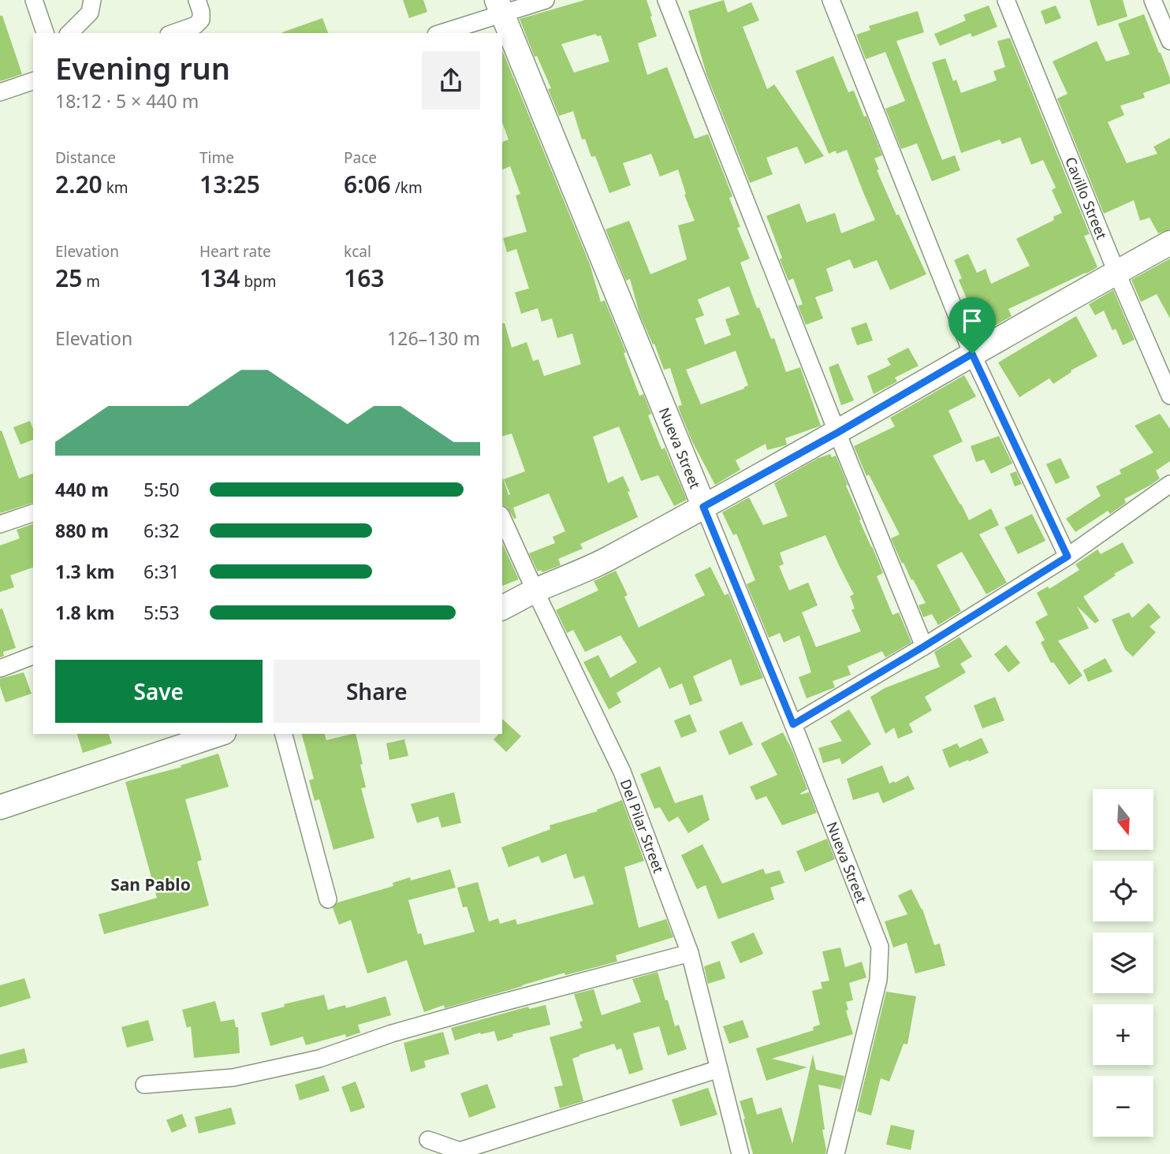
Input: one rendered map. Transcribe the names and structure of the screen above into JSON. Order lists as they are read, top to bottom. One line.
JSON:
{"streets":{"main road":["Nueva Street"],"street":["Cavillo Street","Del Pilar Street"]},"districts":["San Pablo"],"north":"bottom","page":{"heading":["Evening run","18:12 · 5 × 440 m"],"stats":[["Distance","2.20 km"],["Time","13:25"],["Pace","6:06 /km"],["Elevation","25 m"],["Heart rate","134 bpm"],["kcal","163"]],"chart":["Elevation","126–130 m"],"list":[{"name":"440 m","note":"5:50"},{"name":"880 m","note":"6:32"},{"name":"1.3 km","note":"6:31"},{"name":"1.8 km","note":"5:53"}],"buttons":["Save","Share"],"map_buttons":["+","−"]}}
